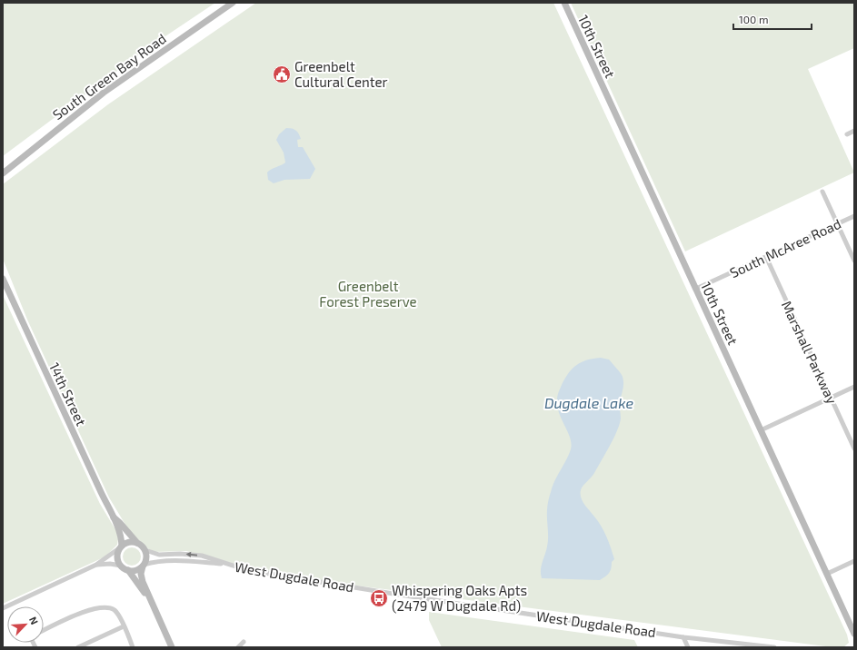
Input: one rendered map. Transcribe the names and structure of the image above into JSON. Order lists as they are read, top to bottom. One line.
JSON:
{"streets":{"street":["10th Street","South Green Bay Road","South McAree Road","Marshall Parkway","14th Street","West Dugdale Road"]},"crossings":[["10th Street","South McAree Road"],["South McAree Road","Marshall Parkway"]],"water":["Dugdale Lake"],"parks":["Greenbelt Forest Preserve"],"places":{"public building":["Greenbelt Cultural Center"],"bus stop":["Whispering Oaks Apts (2479 W Dugdale Rd)"]},"scale_bar":"100 m","north":"top right"}
